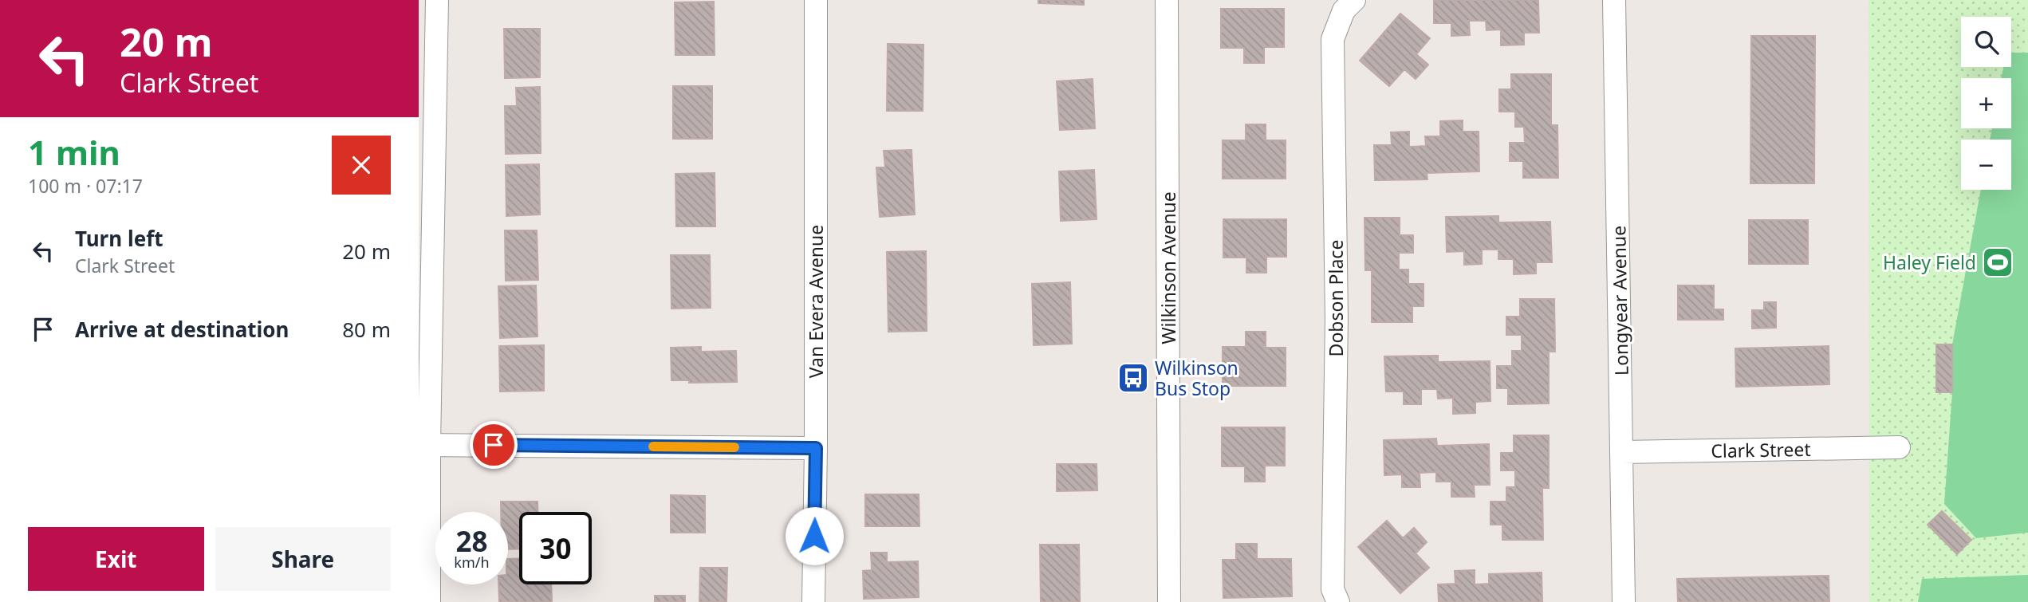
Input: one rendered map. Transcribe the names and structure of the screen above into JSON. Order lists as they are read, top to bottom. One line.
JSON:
{"streets":{"street":["Wilkinson Avenue","Dobson Place","Longyear Avenue","Van Evera Avenue","Clark Street"]},"crossings":[["Longyear Avenue","Clark Street"]],"places":{"sports":["Haley Field"],"bus stop":["Wilkinson Bus Stop"]},"page":{"turn":["20 m","Clark Street"],"map_buttons":["+","−"],"heading":["1 min","100 m · 07:17"],"list":[{"name":"Turn left","note":"Clark Street","value":"20 m"},{"name":"Arrive at destination","value":"80 m"}],"speed":"28 km/h","limit":"30","buttons":["Exit","Share"]}}
